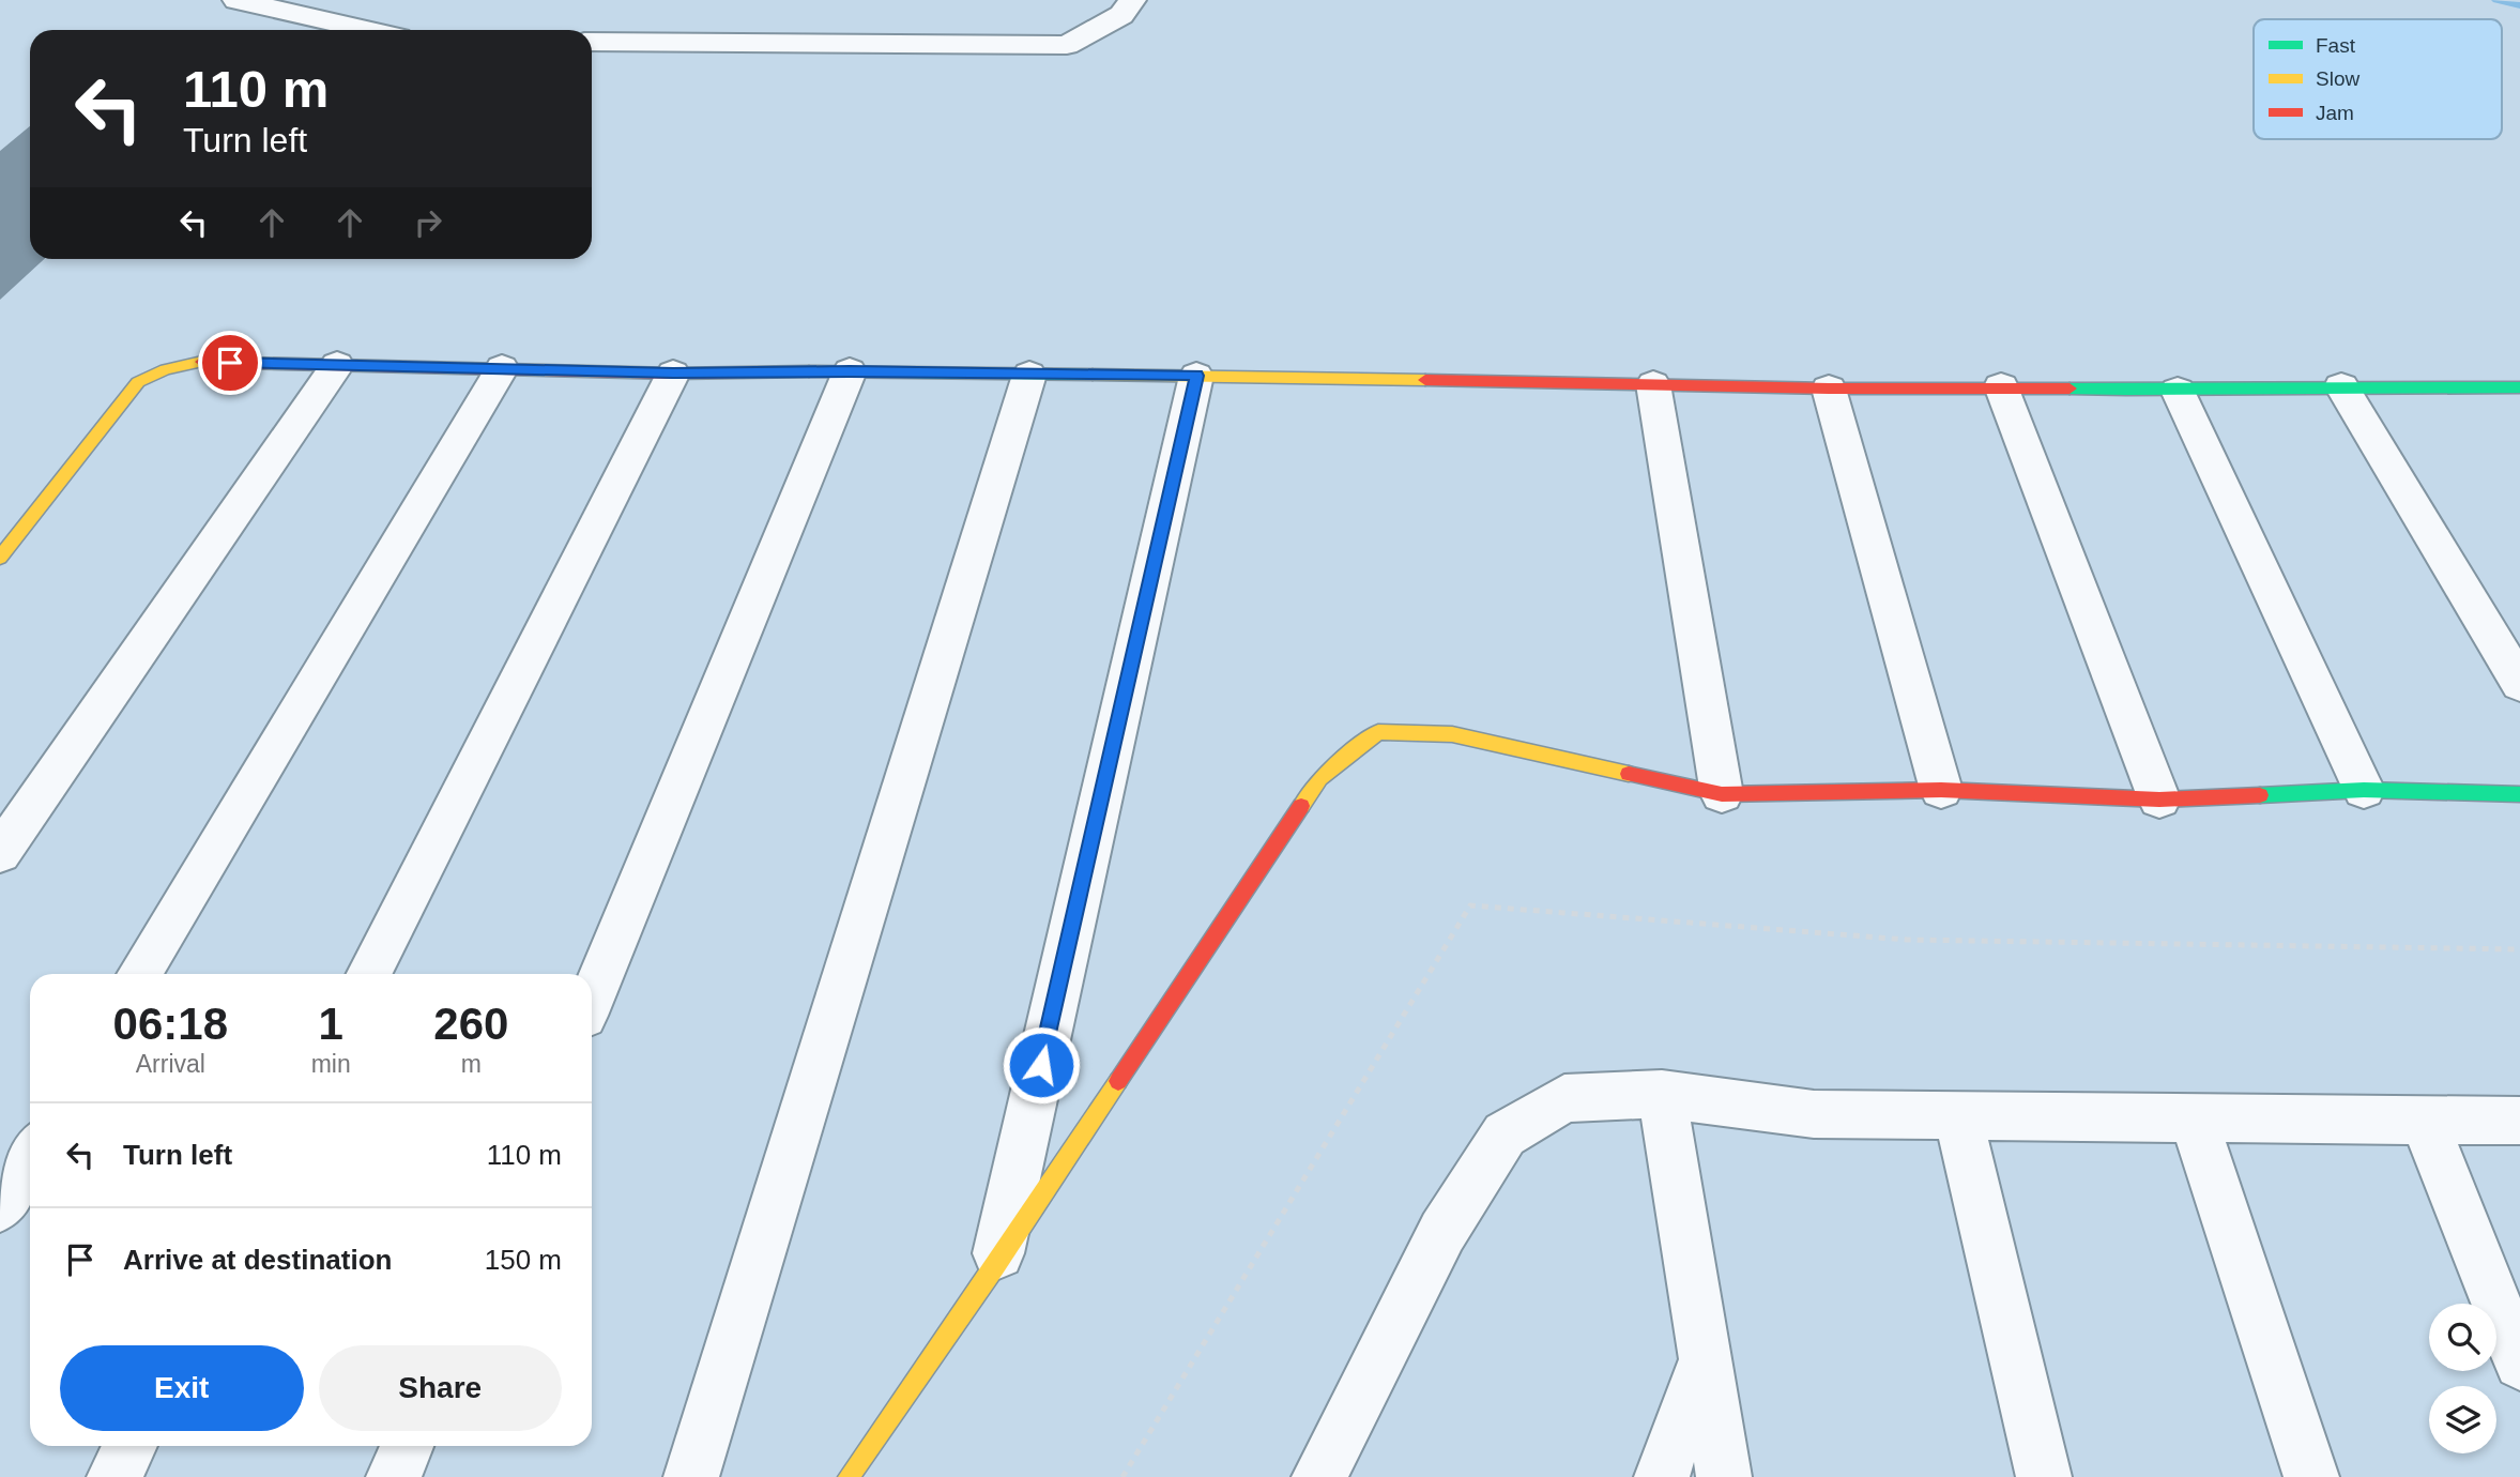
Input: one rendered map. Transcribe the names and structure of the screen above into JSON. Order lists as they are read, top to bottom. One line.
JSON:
{"legend":["Fast","Slow","Jam"],"page":{"turn":["110 m","Turn left"],"eta":["06:18","Arrival","1","min","260","m"],"list":[{"name":"Turn left","value":"110 m"},{"name":"Arrive at destination","value":"150 m"}],"buttons":["Exit","Share"]}}
